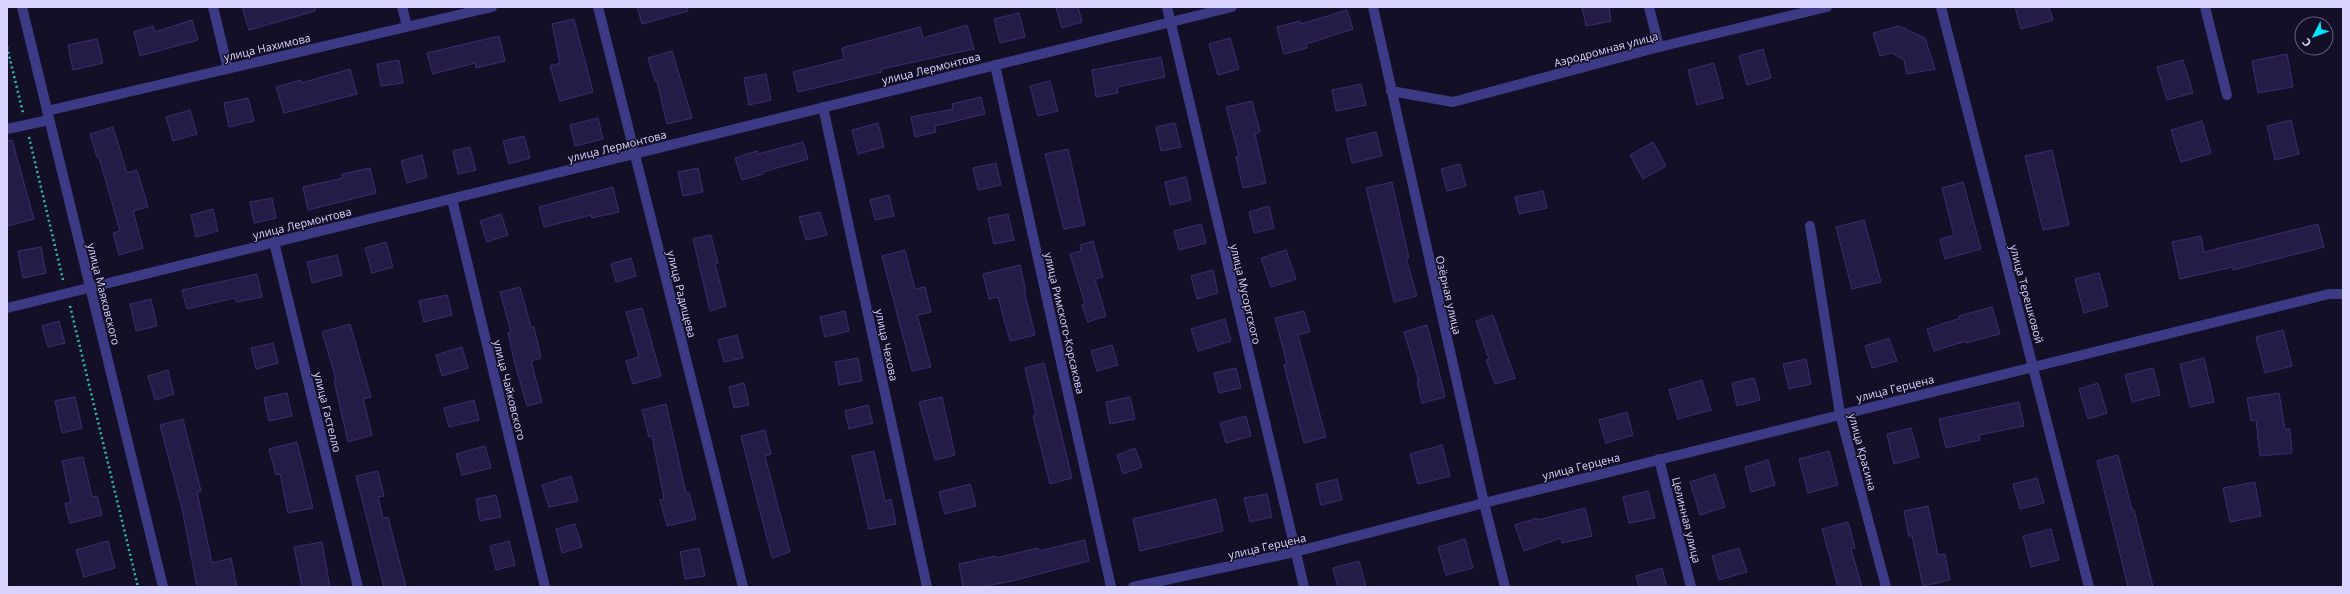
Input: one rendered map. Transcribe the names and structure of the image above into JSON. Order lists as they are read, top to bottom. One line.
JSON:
{"streets":{"street":["улица Нахимова","Аэродромная улица","улица Лермонтова","улица Маяковского","улица Радищева","улица Мусоргского","улица Терешковой","Озёрная улица","улица Римского-Корсакова","улица Чехова","улица Герцена","улица Чайковского","улица Гастелло","улица Красина","Целинная улица"]},"crossings":[["улица Нахимова","улица Маяковского"],["Аэродромная улица","Озёрная улица"],["улица Лермонтова","улица Маяковского"],["улица Лермонтова","улица Радищева"],["улица Лермонтова","улица Мусоргского"],["улица Лермонтова","улица Римского-Корсакова"],["улица Лермонтова","улица Чехова"],["улица Лермонтова","улица Чайковского"],["улица Лермонтова","улица Гастелло"],["улица Мусоргского","улица Герцена"],["улица Терешковой","улица Герцена"],["Озёрная улица","улица Герцена"],["улица Герцена","улица Красина"],["улица Герцена","Целинная улица"]],"north":"bottom left"}
